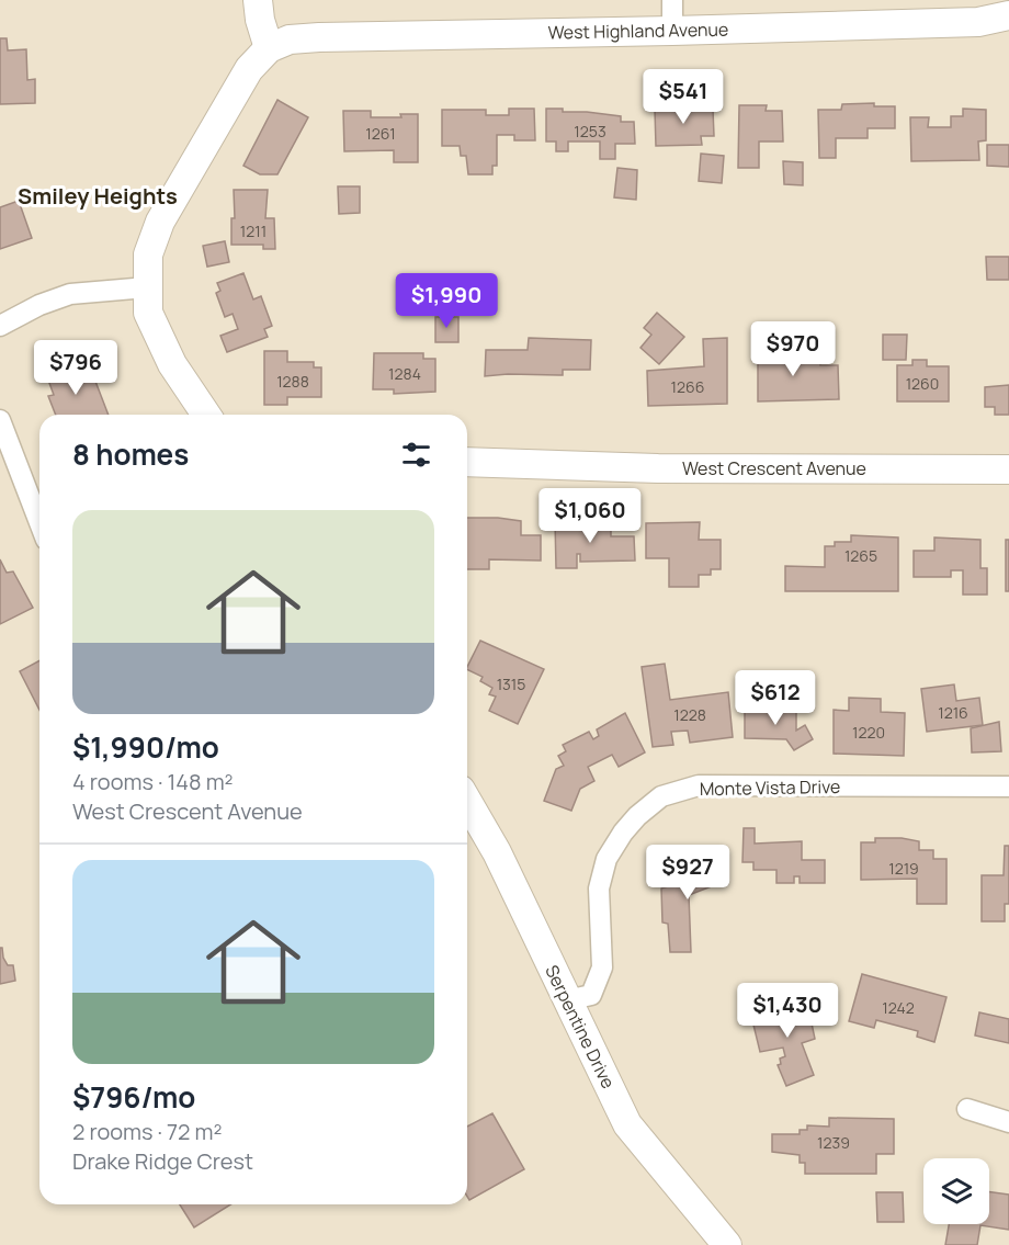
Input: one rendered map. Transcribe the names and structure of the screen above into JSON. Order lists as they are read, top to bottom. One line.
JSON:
{"streets":{"street":["West Highland Avenue","West Crescent Avenue","Monte Vista Drive","Serpentine Drive"]},"crossings":[["Monte Vista Drive","Serpentine Drive"]],"districts":["Smiley Heights"],"house_numbers":["1253","1261","1211","1284","1288","1260","1266","1265","1315","1216","1228","1220","1219","1242","1239"],"page":{"price":["$541","$1,990","$970","$796","$1,060","$612","$927","$1,430"],"heading":"8 homes","list":[{"name":"$1,990/mo","note":"4 rooms · 148 m² · West Crescent Avenue"},{"name":"$796/mo","note":"2 rooms · 72 m² · Drake Ridge Crest"}]}}
